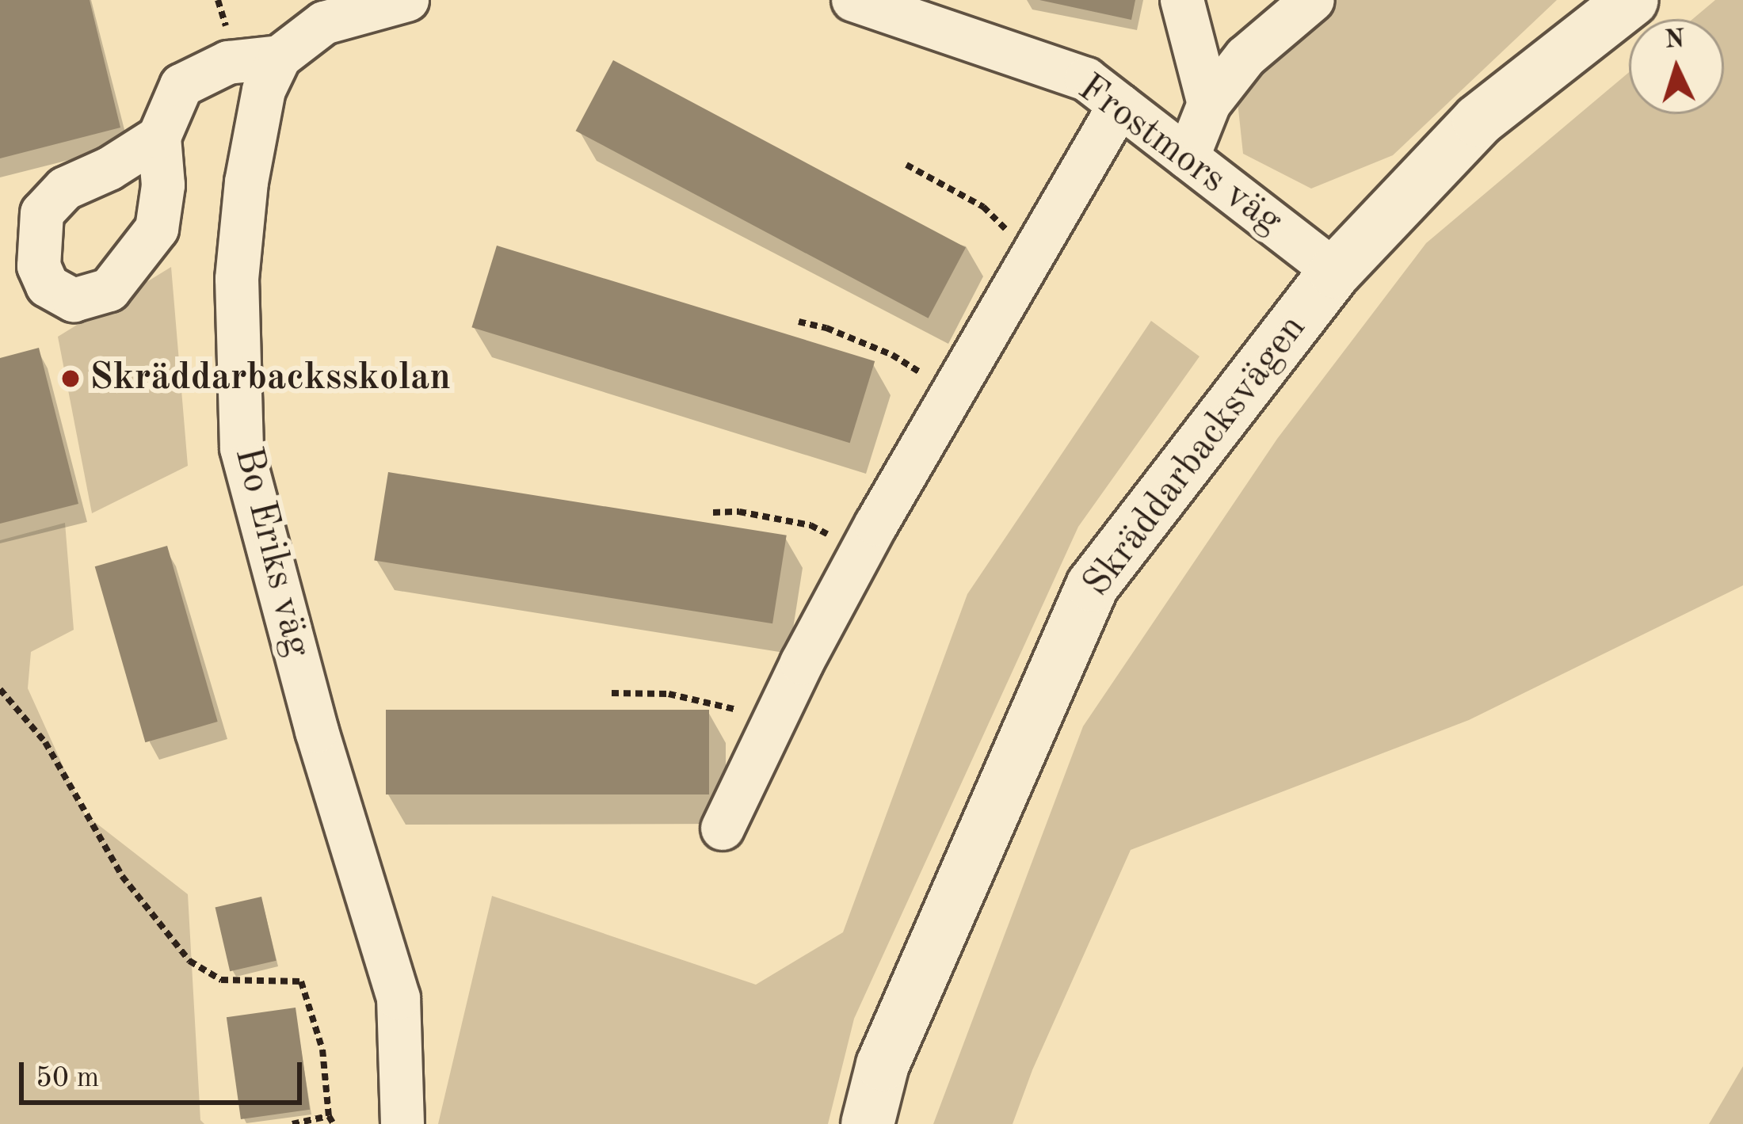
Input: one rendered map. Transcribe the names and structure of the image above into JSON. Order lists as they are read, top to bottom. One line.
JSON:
{"streets":{"street":["Frostmors väg","Skräddarbacksvägen","Bo Eriks väg"]},"crossings":[["Frostmors väg","Skräddarbacksvägen"]],"places":["Skräddarbacksskolan"],"scale_bar":"50 m","north":"top"}
